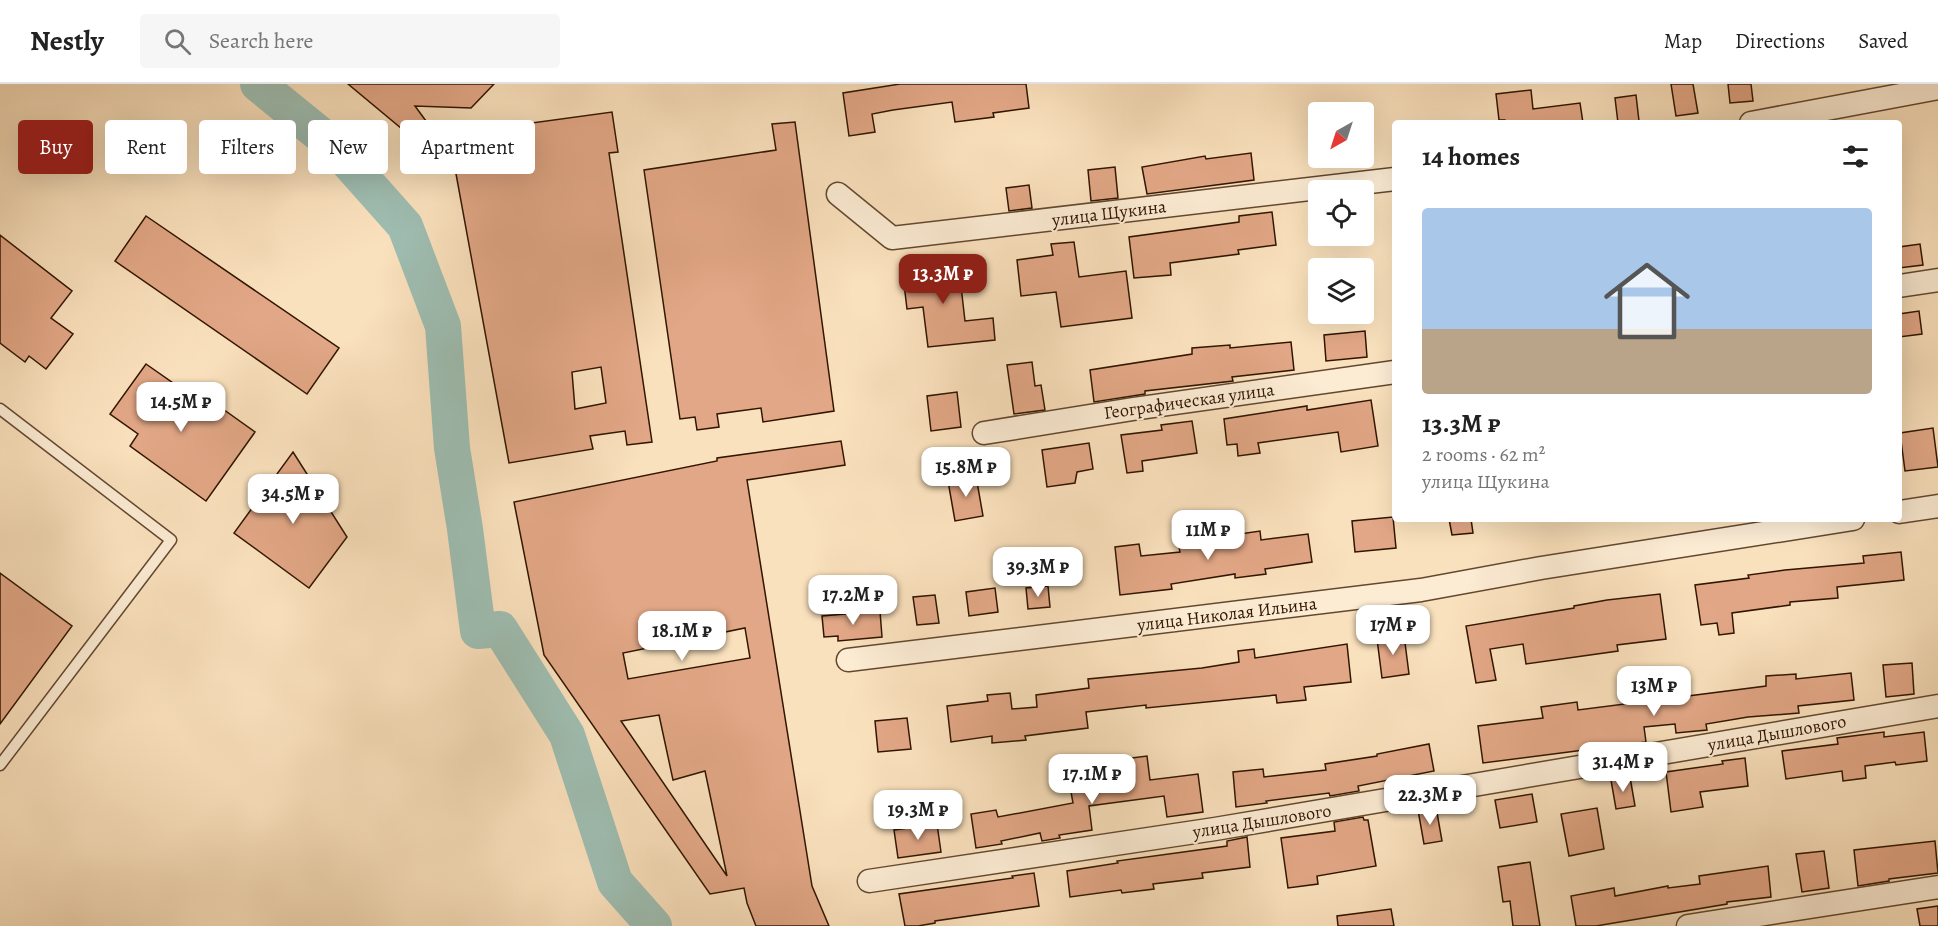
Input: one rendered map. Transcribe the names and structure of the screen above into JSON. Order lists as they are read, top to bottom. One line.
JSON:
{"streets":{"street":["улица Щукина","Географическая улица","улица Николая Ильина","улица Дышлового"]},"north":"bottom left","page":{"header":"Nestly","search":"Search here","nav":["Map","Directions","Saved"],"chip":["Buy","Rent","Filters","New","Apartment"],"heading":"14 homes","list":[{"name":"13.3M ₽","note":"2 rooms · 62 m² · улица Щукина"}],"price":["13.3M ₽","14.5M ₽","15.8M ₽","34.5M ₽","11M ₽","39.3M ₽","17.2M ₽","17M ₽","18.1M ₽","13M ₽","31.4M ₽","17.1M ₽","22.3M ₽","19.3M ₽"]}}
